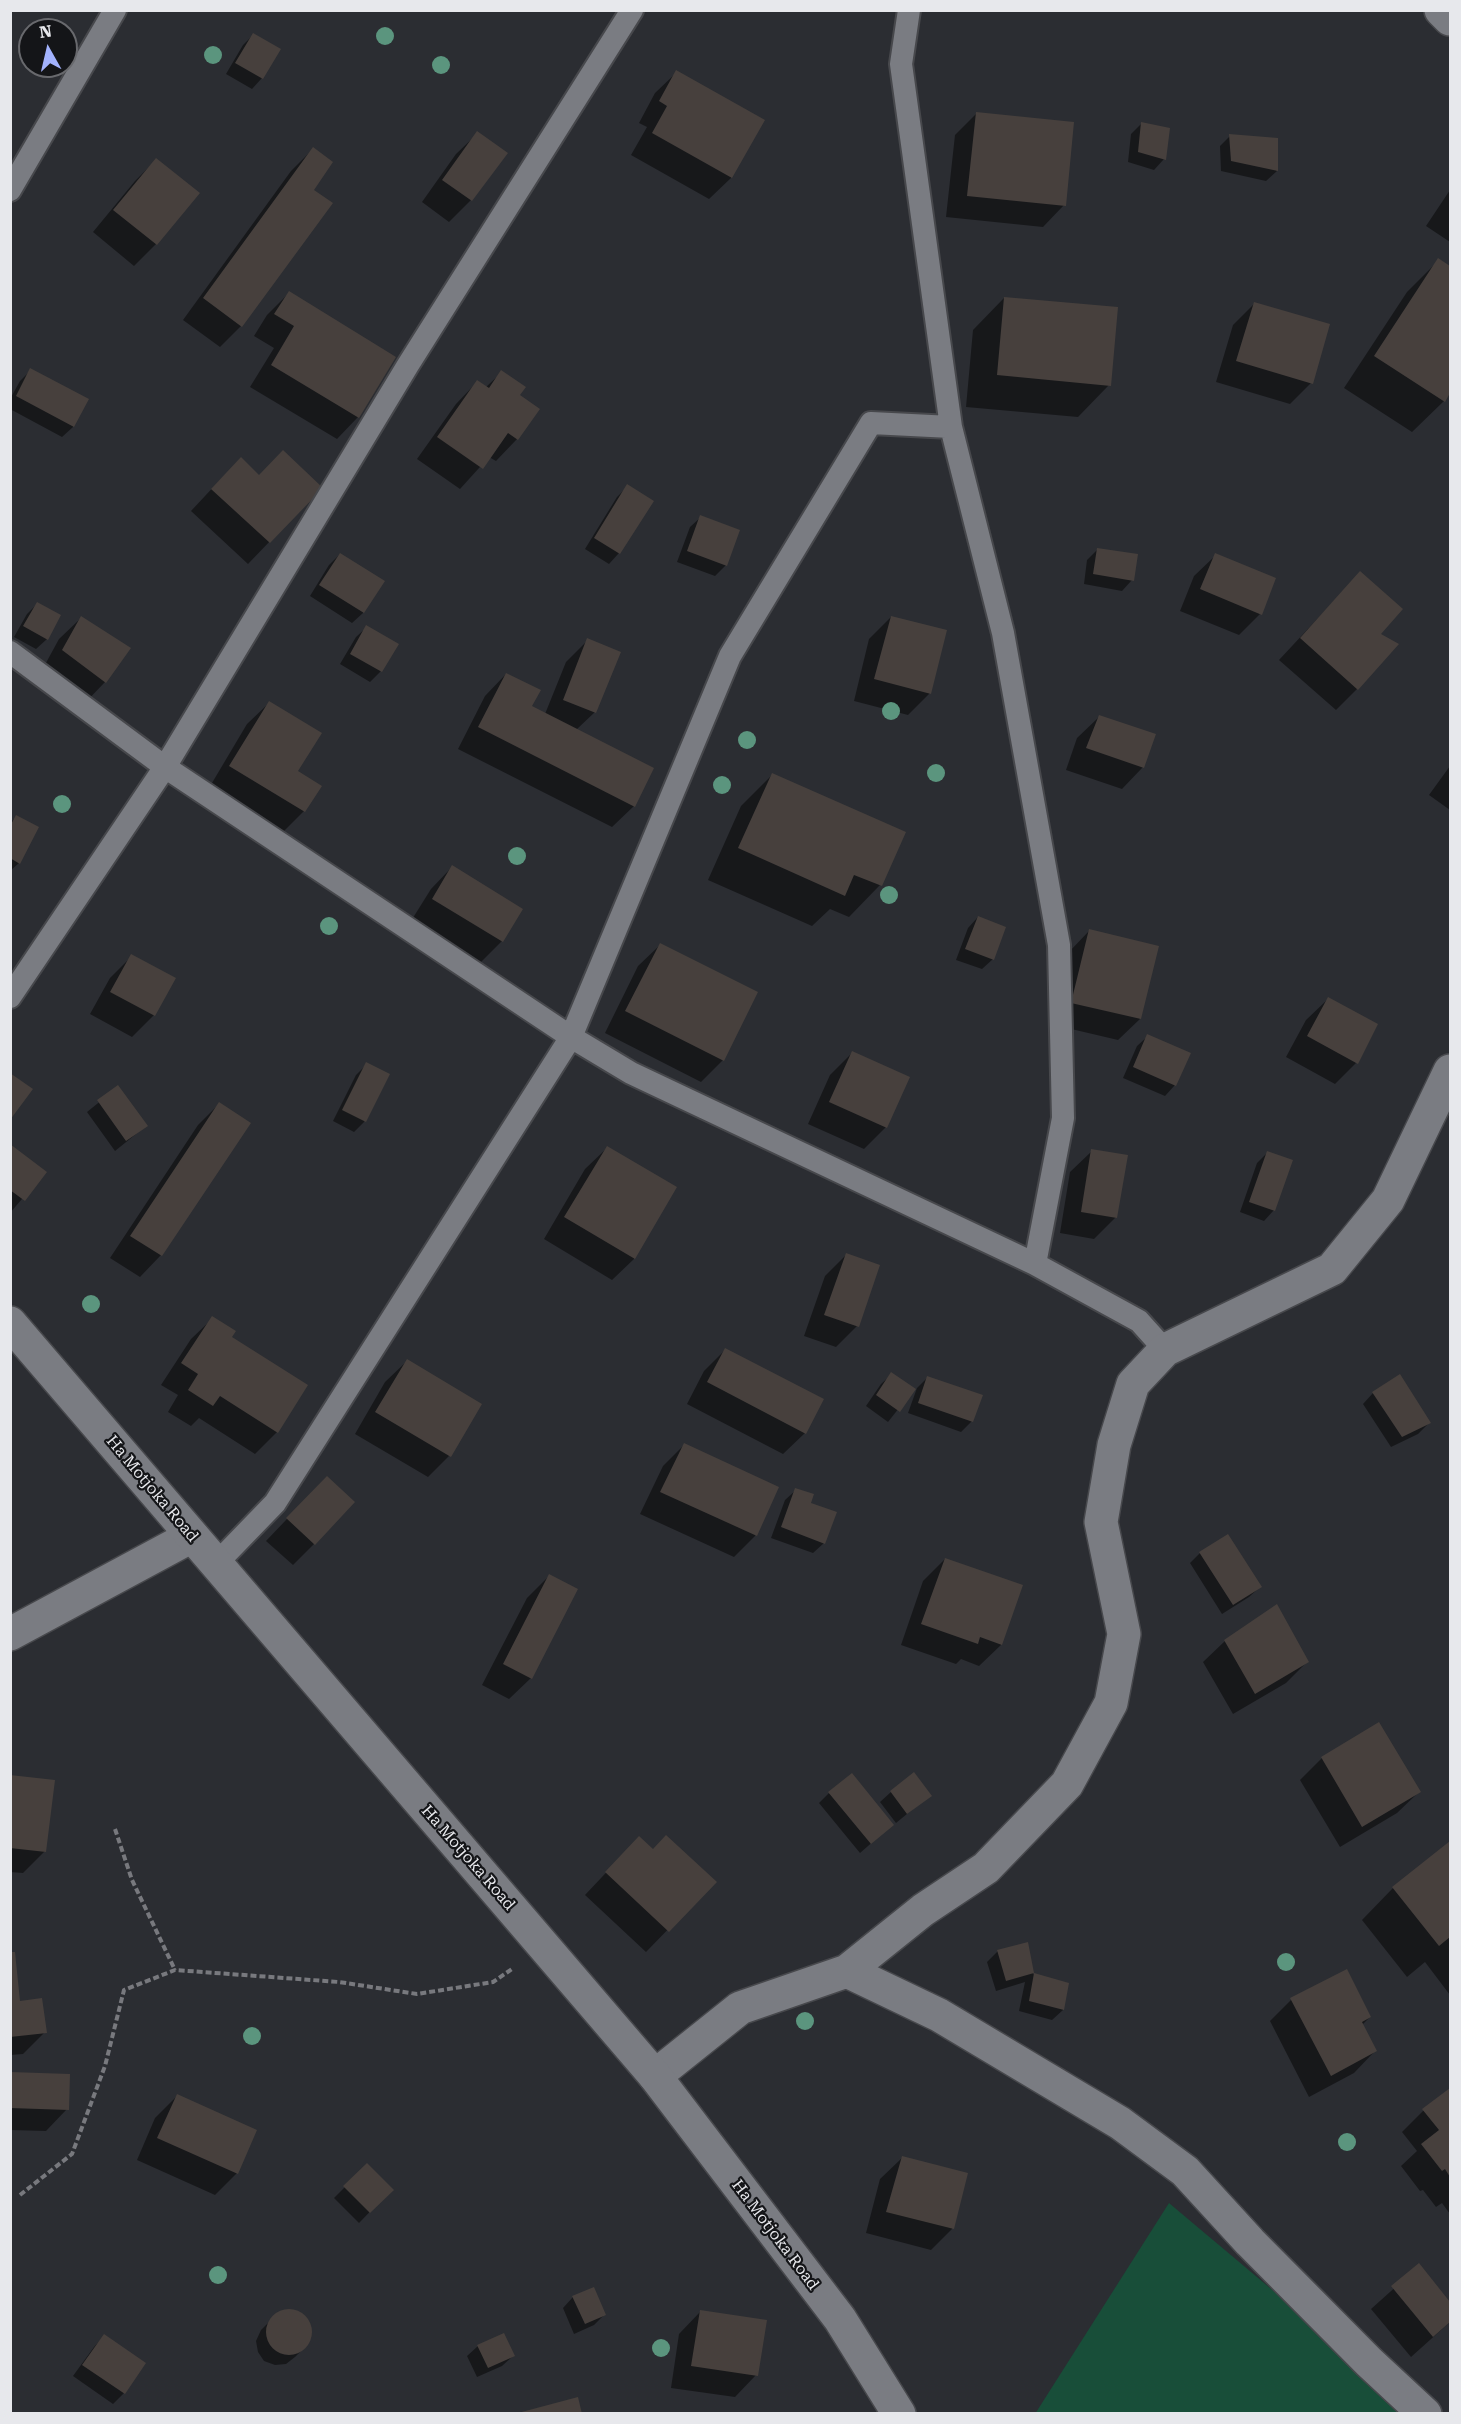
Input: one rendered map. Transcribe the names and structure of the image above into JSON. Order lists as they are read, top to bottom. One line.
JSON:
{"streets":{"street":["Ha Motjoka Road"]},"north":"top"}
